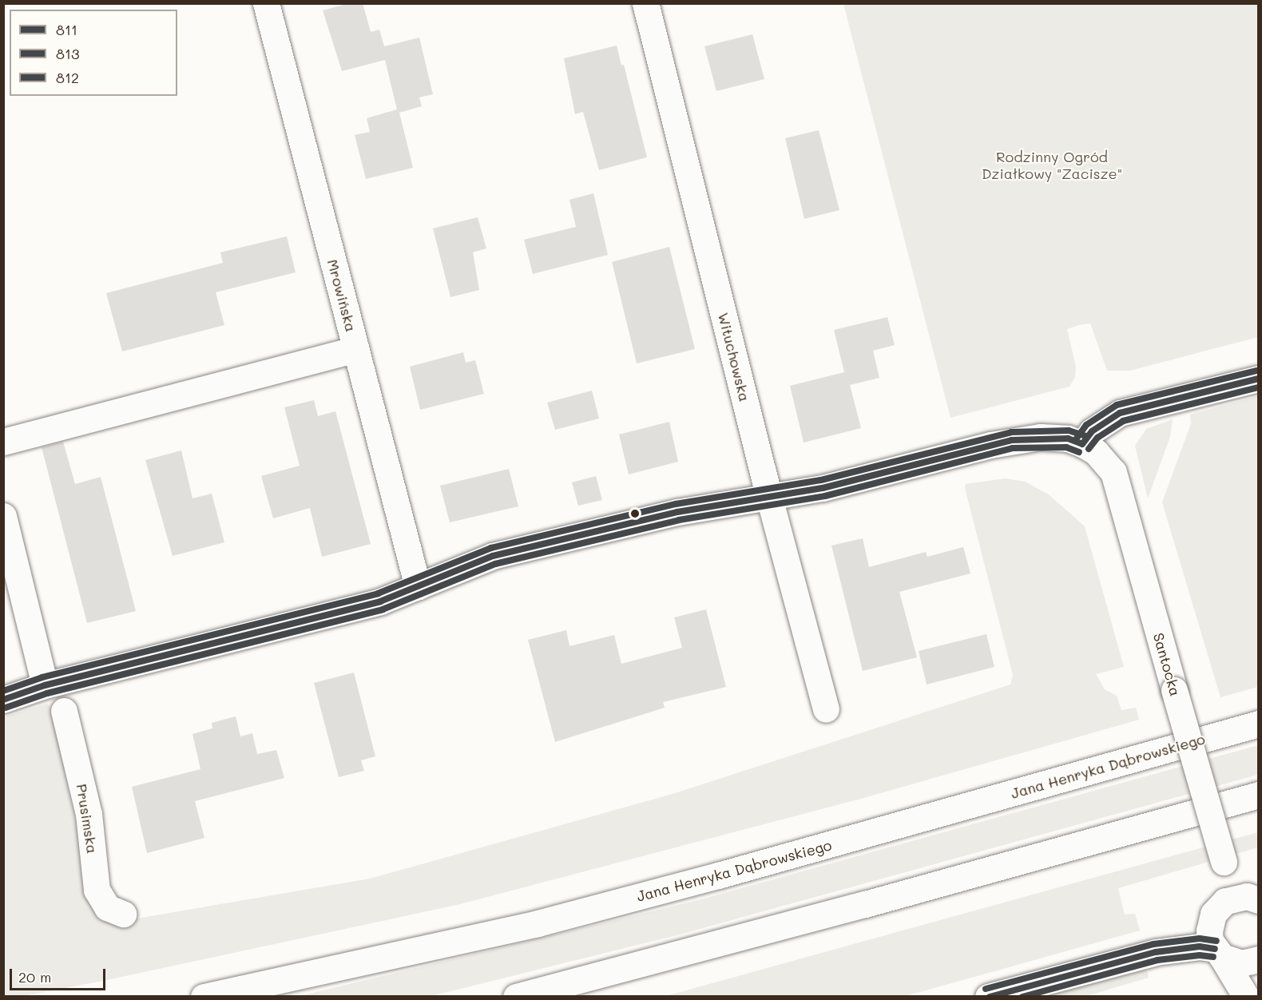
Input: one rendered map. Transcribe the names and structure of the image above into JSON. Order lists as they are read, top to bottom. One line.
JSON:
{"streets":{"street":["Mrowińska","Wituchowska","Santocka","Jana Henryka Dąbrowskiego","Prusimska"]},"parks":["Rodzinny Ogród Działkowy \"Zacisze\""],"lines":["transit line 812","transit line 811","transit line 813"],"legend":["811","813","812"],"scale_bar":"20 m"}
